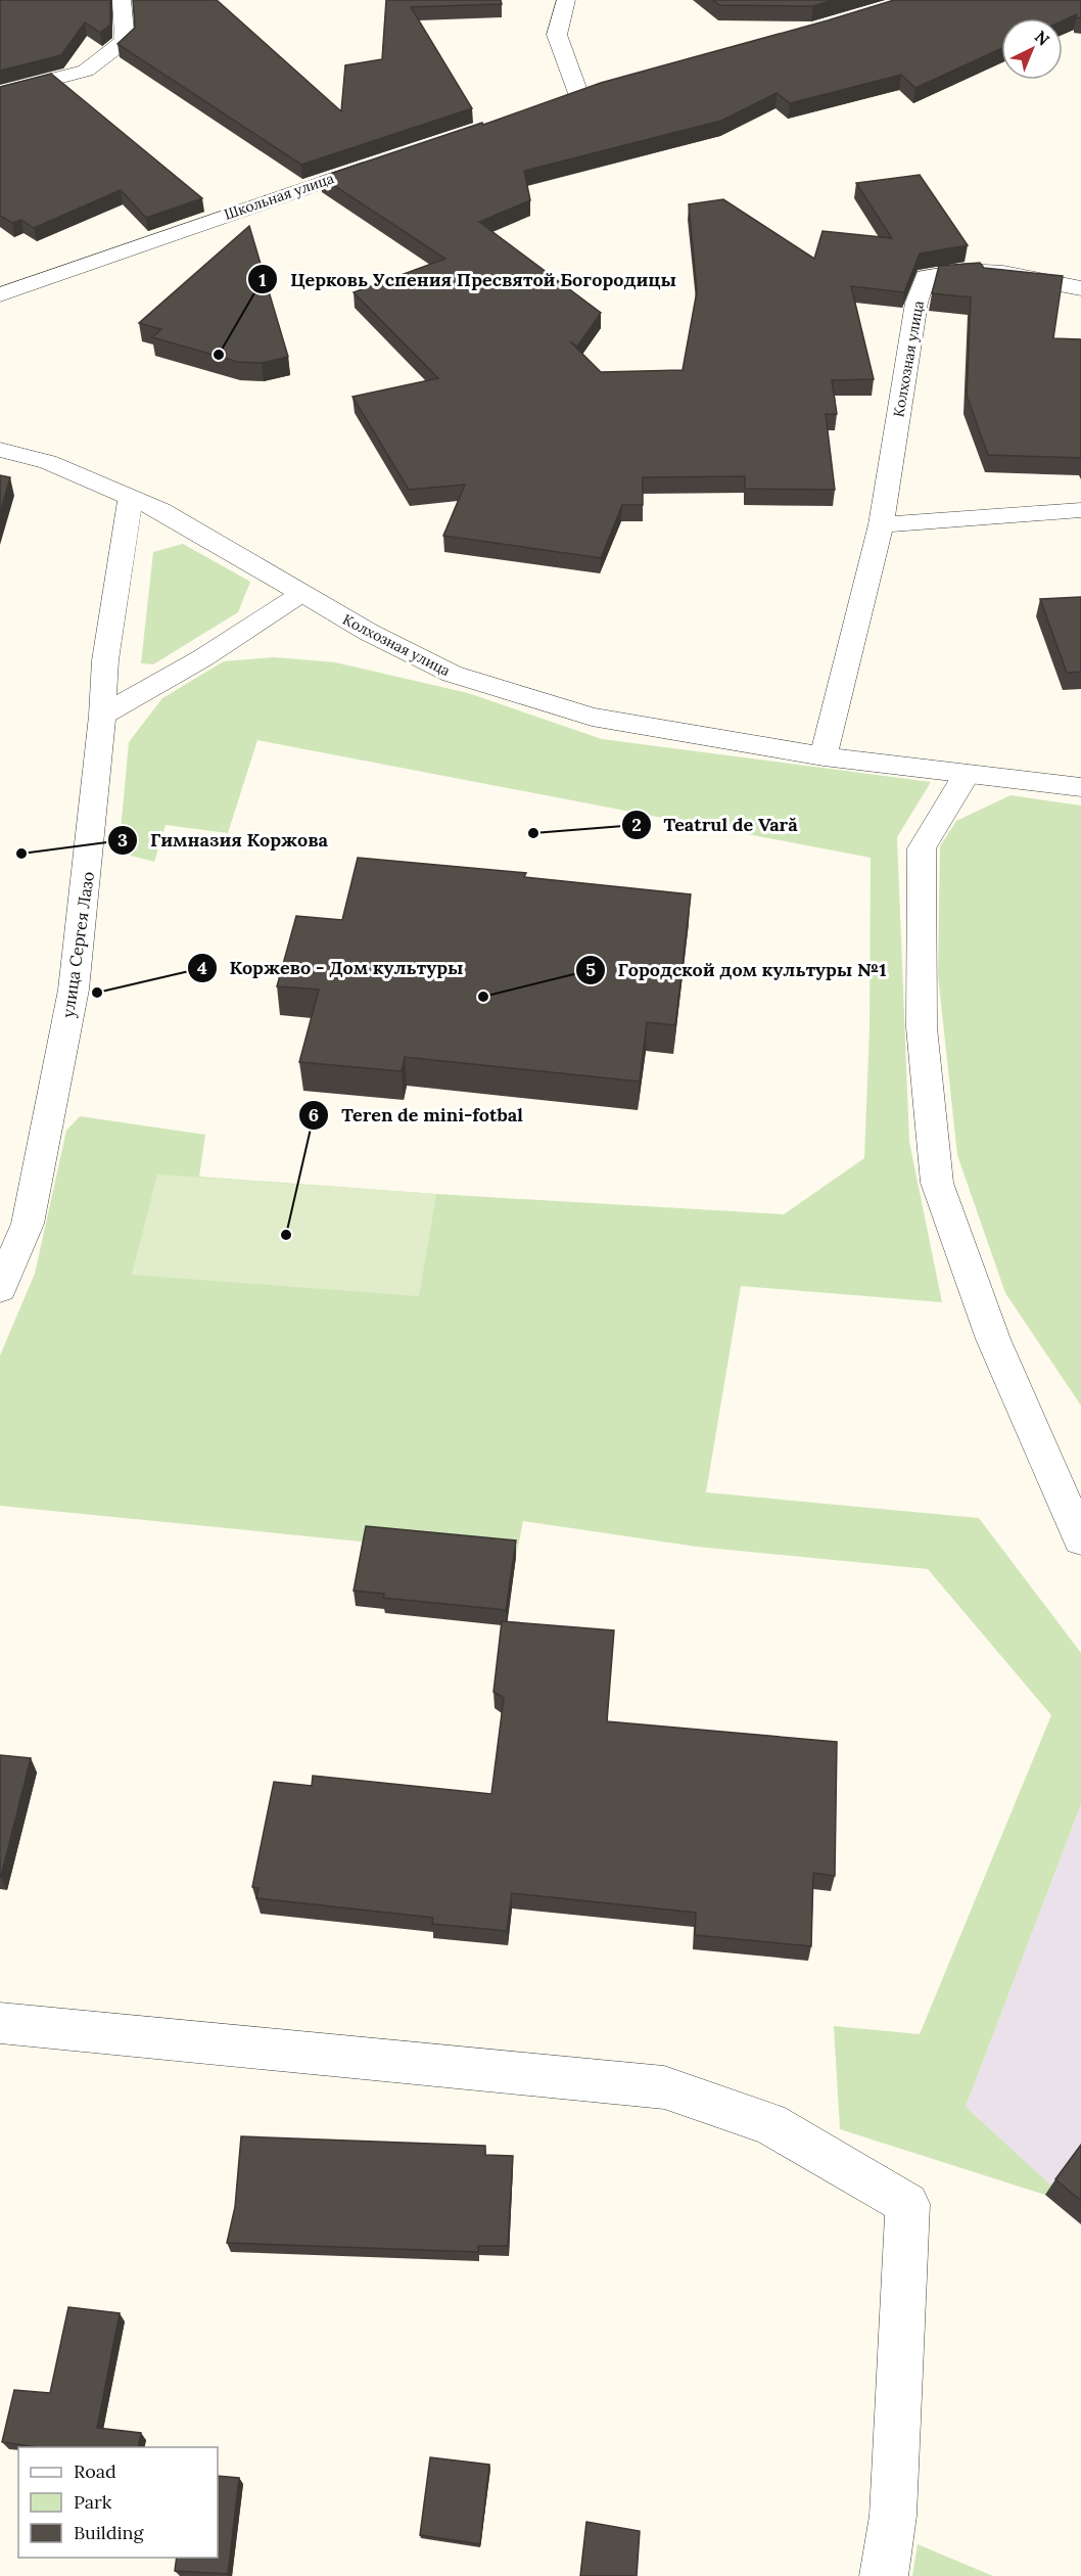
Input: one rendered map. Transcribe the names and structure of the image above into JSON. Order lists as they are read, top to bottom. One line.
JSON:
{"streets":{"street":["Школьная улица","Колхозная улица","улица Сергея Лазо"]},"crossings":[["Колхозная улица","улица Сергея Лазо"]],"places":["Церковь Успения Пресвятой Богородицы","Teatrul de Vară","Гимназия Коржова","Коржево - Дом культуры","Городской дом культуры №1","Teren de mini-fotbal"],"legend":["Road","Park","Building"],"north":"top right"}
